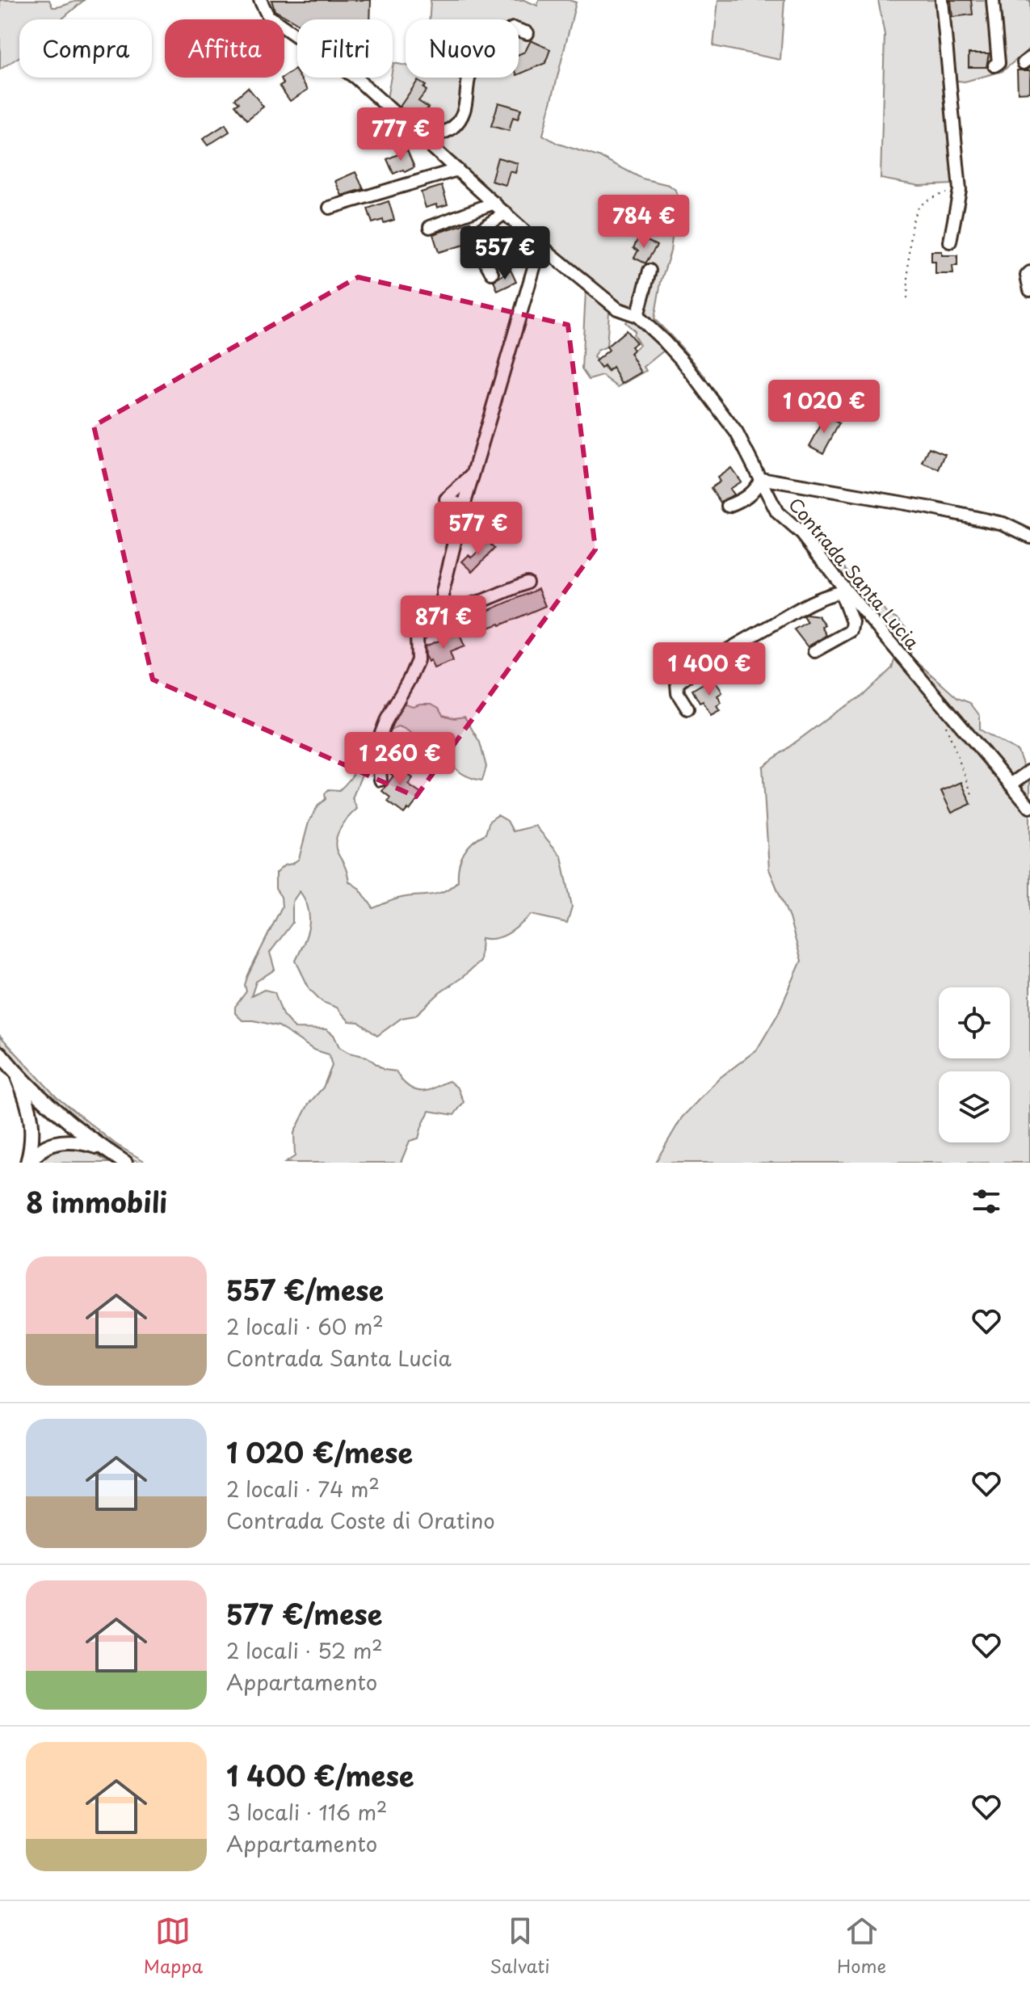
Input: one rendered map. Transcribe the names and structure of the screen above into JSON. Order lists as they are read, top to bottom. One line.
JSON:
{"streets":{"street":["Contrada Santa Lucia"]},"page":{"chip":["Compra","Affitta","Filtri","Nuovo"],"price":["777 €","784 €","557 €","1 020 €","577 €","871 €","1 400 €","1 260 €"],"heading":"8 immobili","list":[{"name":"557 €/mese","note":"2 locali · 60 m² · Contrada Santa Lucia"},{"name":"1 020 €/mese","note":"2 locali · 74 m² · Contrada Coste di Oratino"},{"name":"577 €/mese","note":"2 locali · 52 m² · Appartamento"},{"name":"1 400 €/mese","note":"3 locali · 116 m² · Appartamento"}],"tabs":["Mappa","Salvati","Home"]}}
